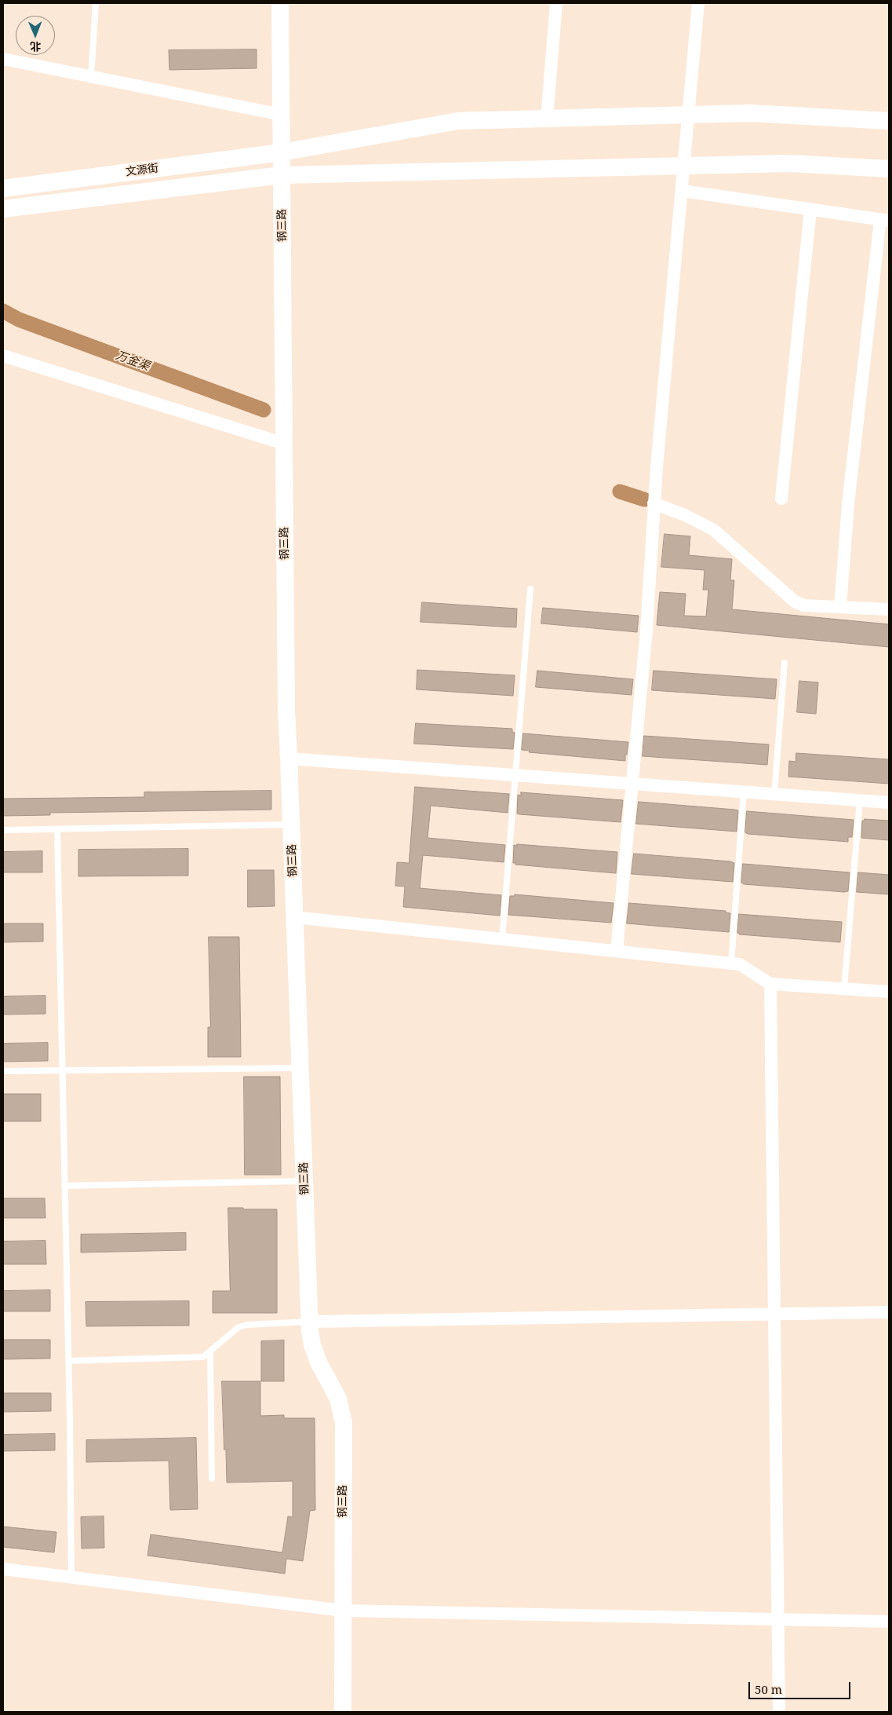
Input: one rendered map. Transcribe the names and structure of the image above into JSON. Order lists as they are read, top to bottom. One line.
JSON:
{"streets":{"street":["文源街","钢三路"]},"crossings":[["文源街","钢三路"]],"water":["万金渠"],"scale_bar":"50 m","north":"bottom"}
